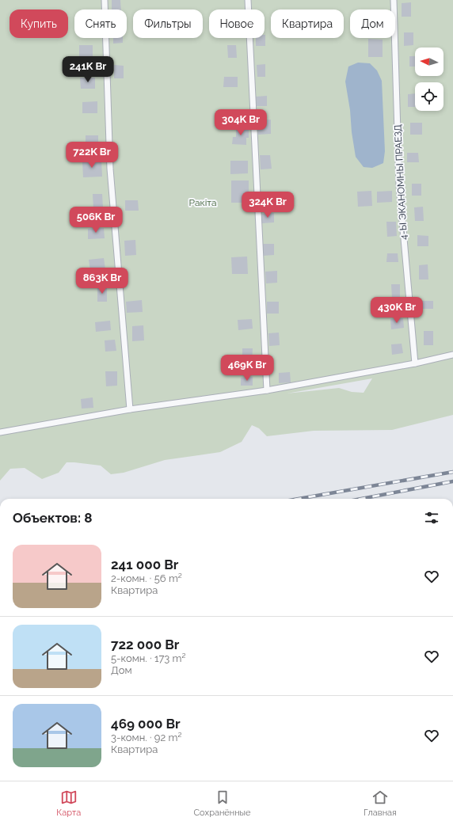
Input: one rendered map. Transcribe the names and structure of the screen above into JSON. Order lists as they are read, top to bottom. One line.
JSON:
{"streets":{"lane":["4-Ы ЭКАНОМНЫ ПРАЕЗД"]},"parks":["Ракіта"],"north":"left","page":{"chip":["Купить","Снять","Фильтры","Новое","Квартира","Дом"],"price":["241K Br","304K Br","722K Br","324K Br","506K Br","863K Br","430K Br","469K Br"],"heading":"Объектов: 8","list":[{"name":"241 000 Br","note":"2-комн. · 56 m² · Квартира"},{"name":"722 000 Br","note":"5-комн. · 173 m² · Дом"},{"name":"469 000 Br","note":"3-комн. · 92 m² · Квартира"}],"tabs":["Карта","Сохранённые","Главная"]}}
